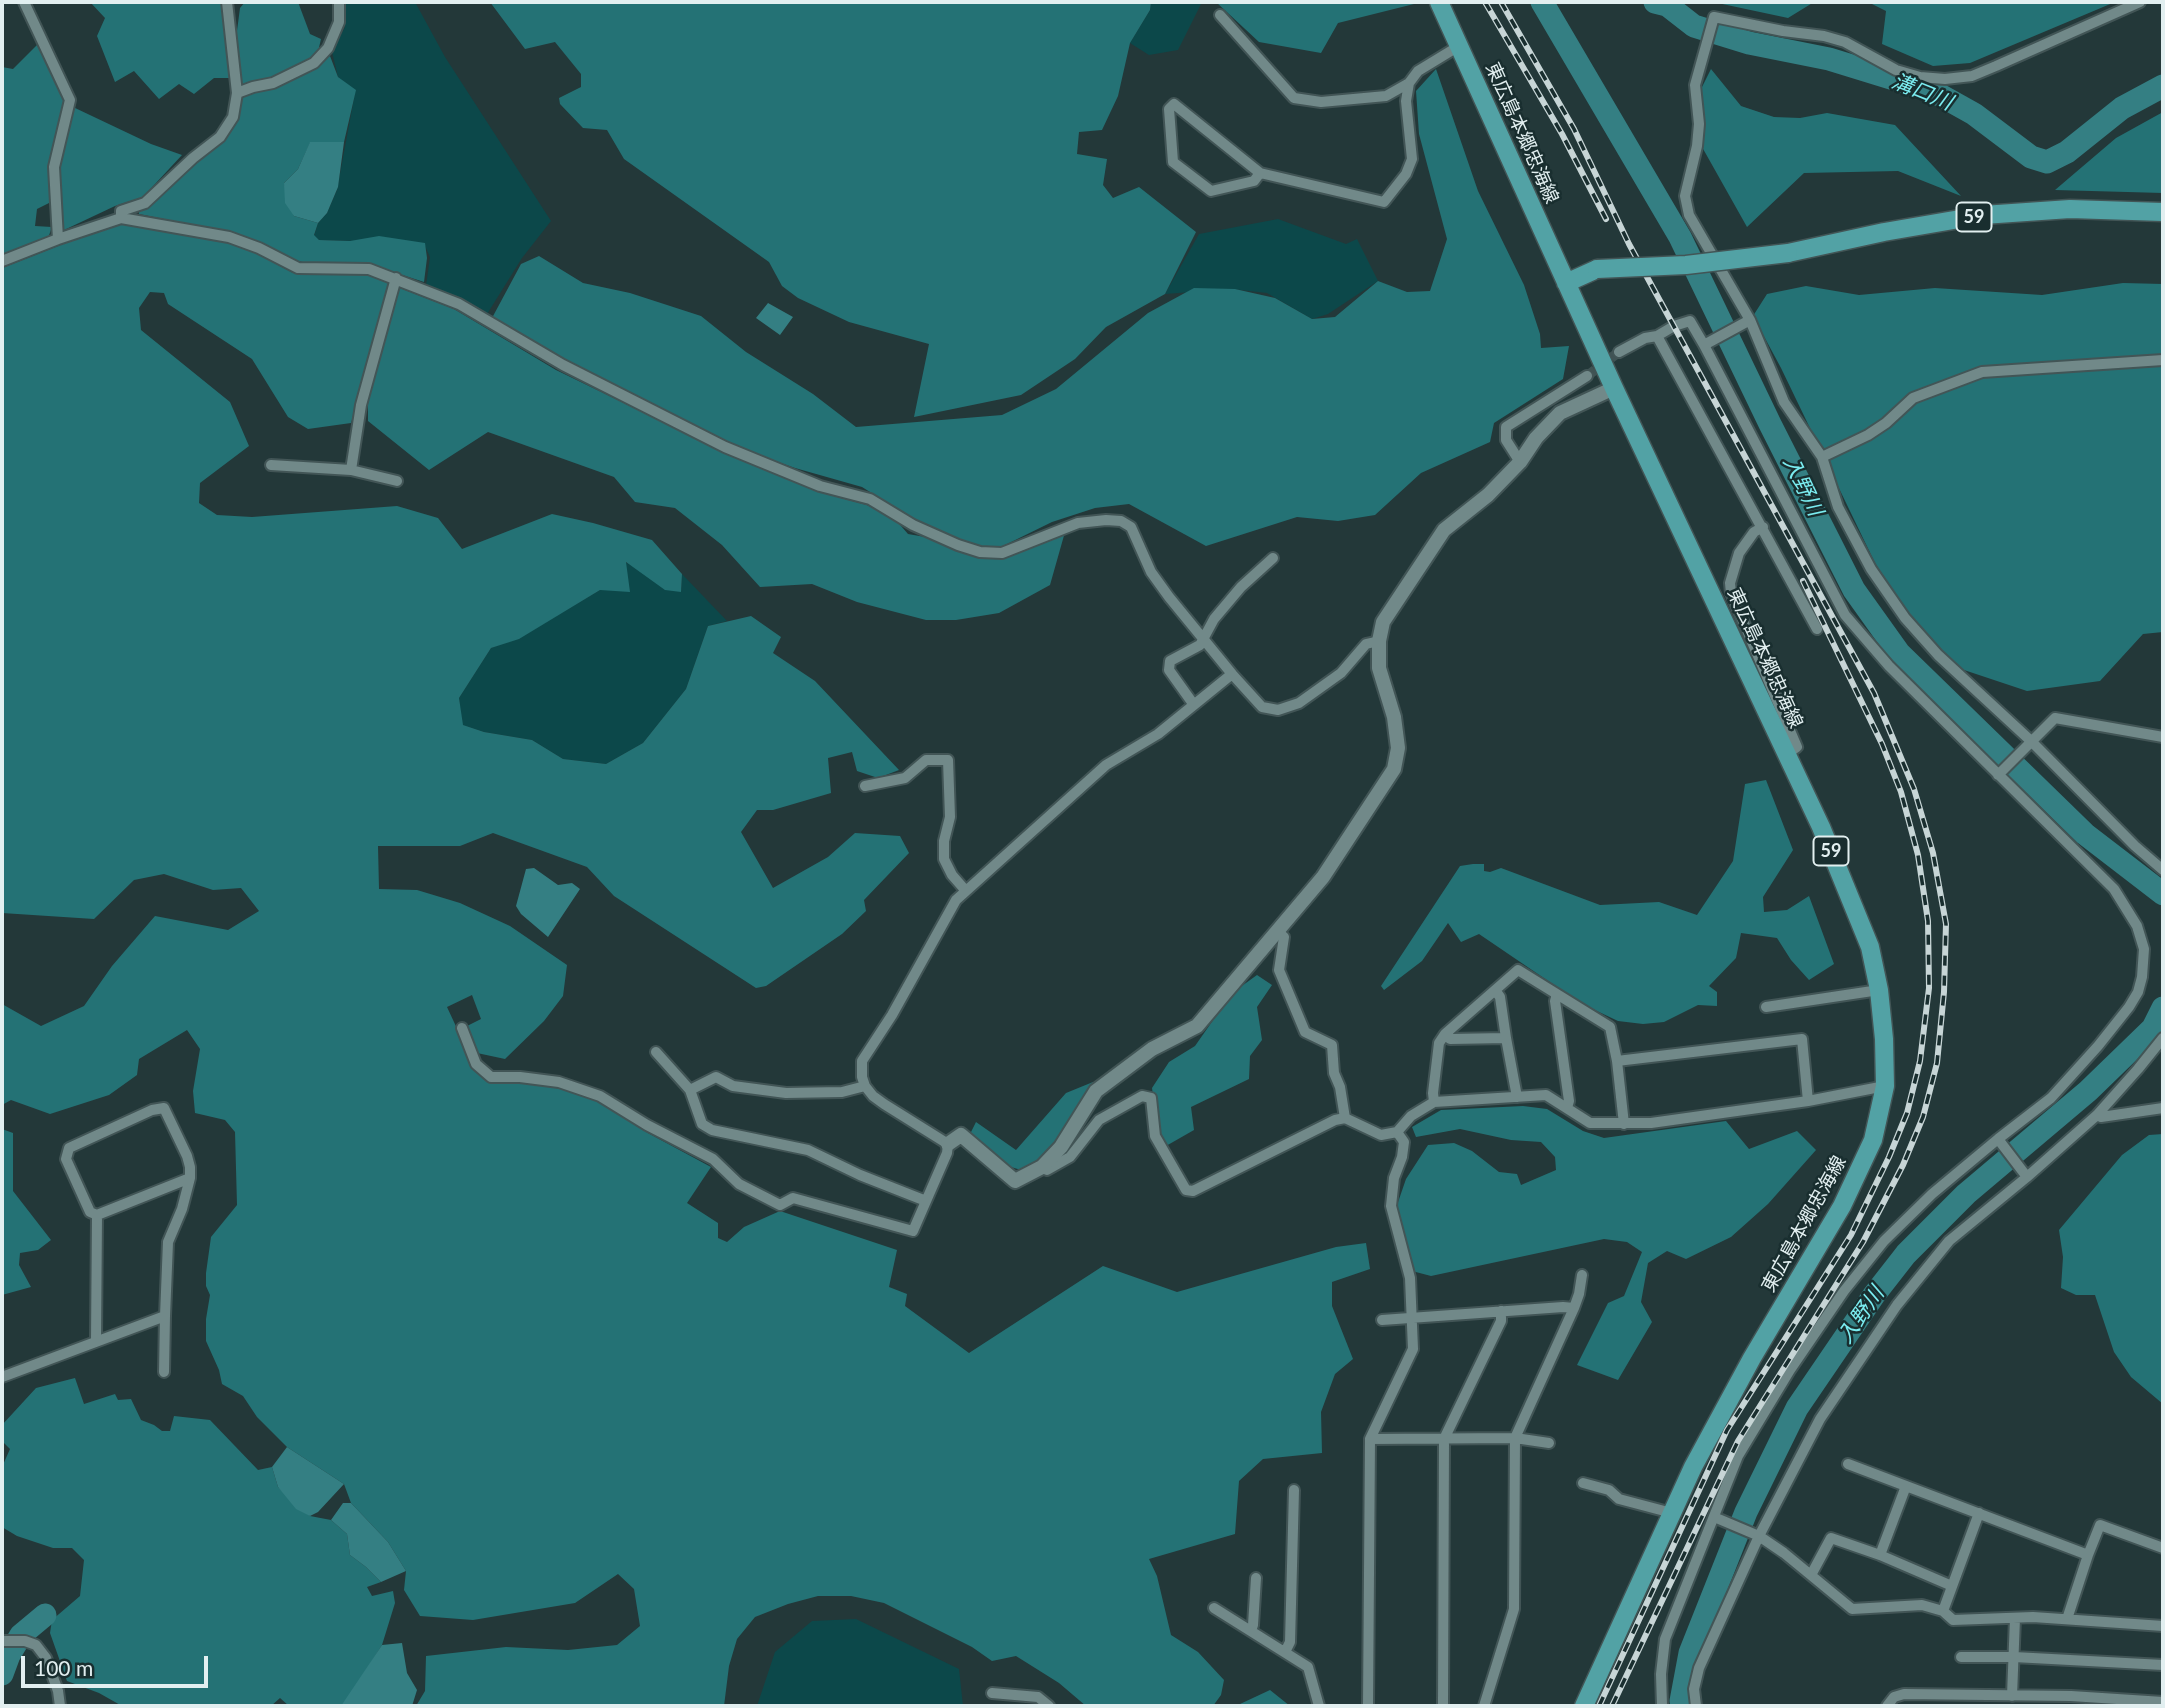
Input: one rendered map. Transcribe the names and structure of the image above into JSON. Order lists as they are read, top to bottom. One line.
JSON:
{"streets":{"main road":["東広島本郷忠海線","59"]},"crossings":[["東広島本郷忠海線","59"]],"water":["溝口川","入野川"],"scale_bar":"100 m"}
